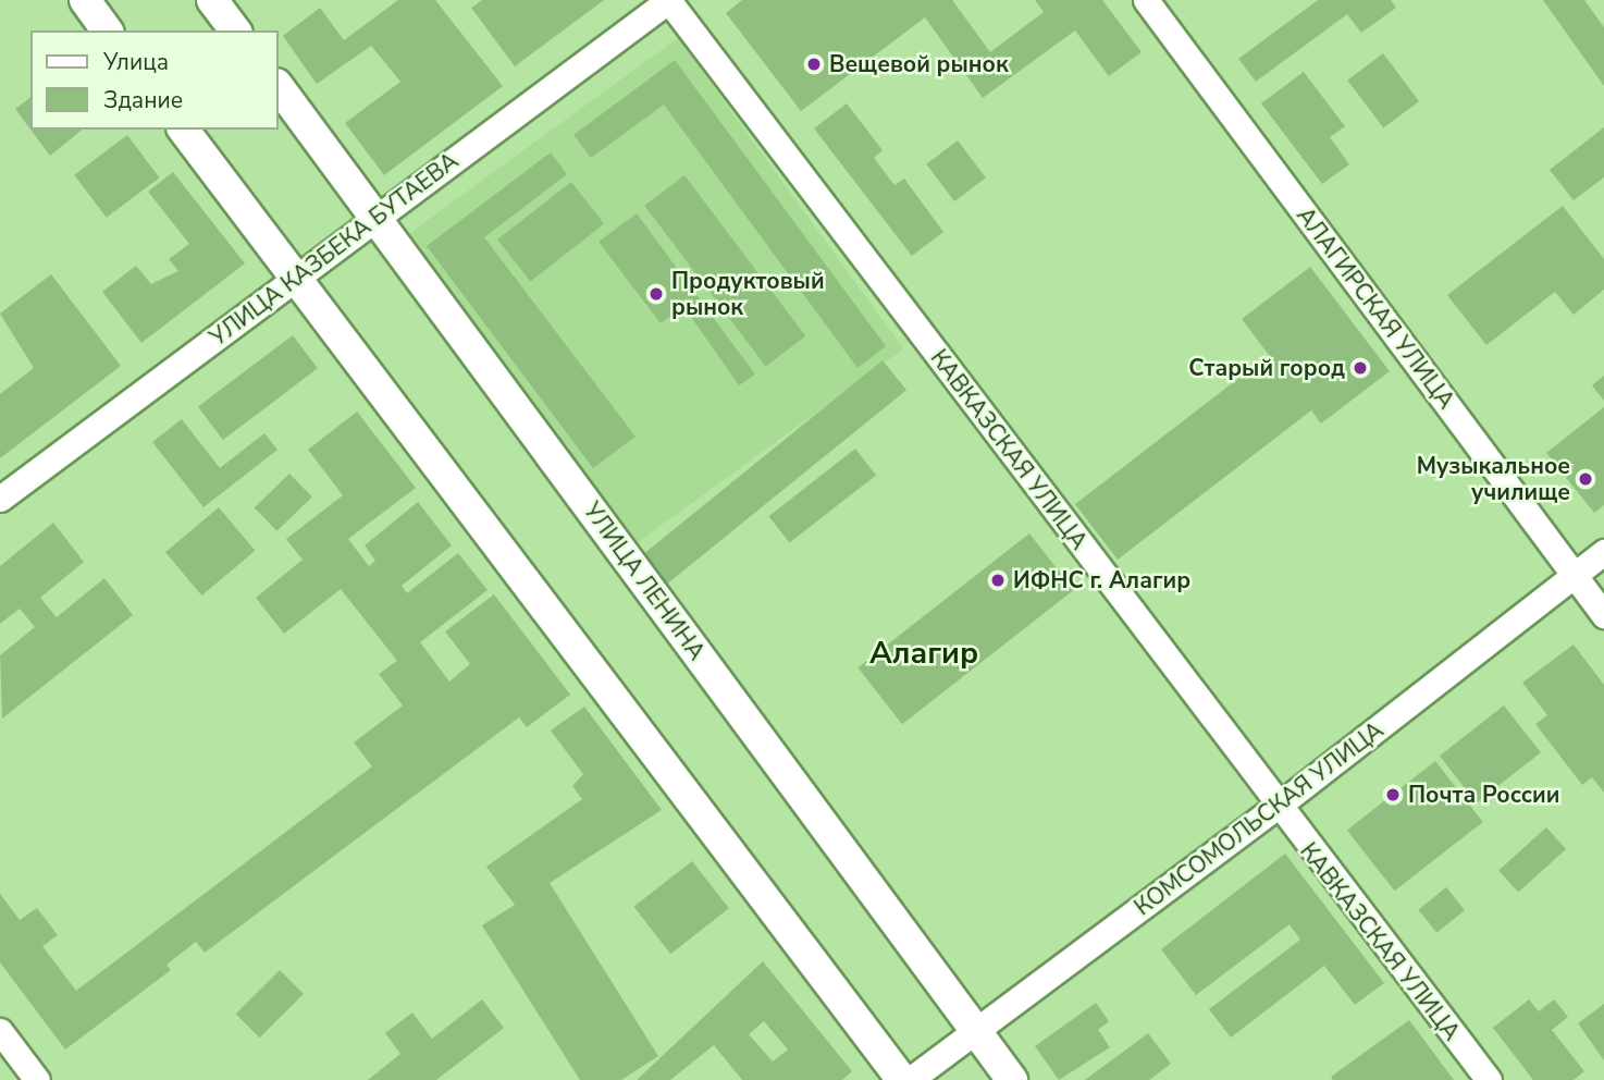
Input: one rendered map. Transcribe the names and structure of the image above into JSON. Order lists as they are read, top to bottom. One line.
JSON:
{"streets":{"street":["УЛИЦА КАЗБЕКА БУТАЕВА","АЛАГИРСКАЯ УЛИЦА","КАВКАЗСКАЯ УЛИЦА","УЛИЦА ЛЕНИНА","КОМСОМОЛЬСКАЯ УЛИЦА"]},"crossings":[["УЛИЦА КАЗБЕКА БУТАЕВА","КАВКАЗСКАЯ УЛИЦА"],["УЛИЦА КАЗБЕКА БУТАЕВА","УЛИЦА ЛЕНИНА"],["АЛАГИРСКАЯ УЛИЦА","КОМСОМОЛЬСКАЯ УЛИЦА"],["КАВКАЗСКАЯ УЛИЦА","КОМСОМОЛЬСКАЯ УЛИЦА"],["УЛИЦА ЛЕНИНА","КОМСОМОЛЬСКАЯ УЛИЦА"]],"districts":["Алагир"],"places":["Вещевой рынок","Продуктовый рынок","Старый город","Музыкальное училище","ИФНС г. Алагир","Почта России"],"legend":["Улица","Здание"]}
